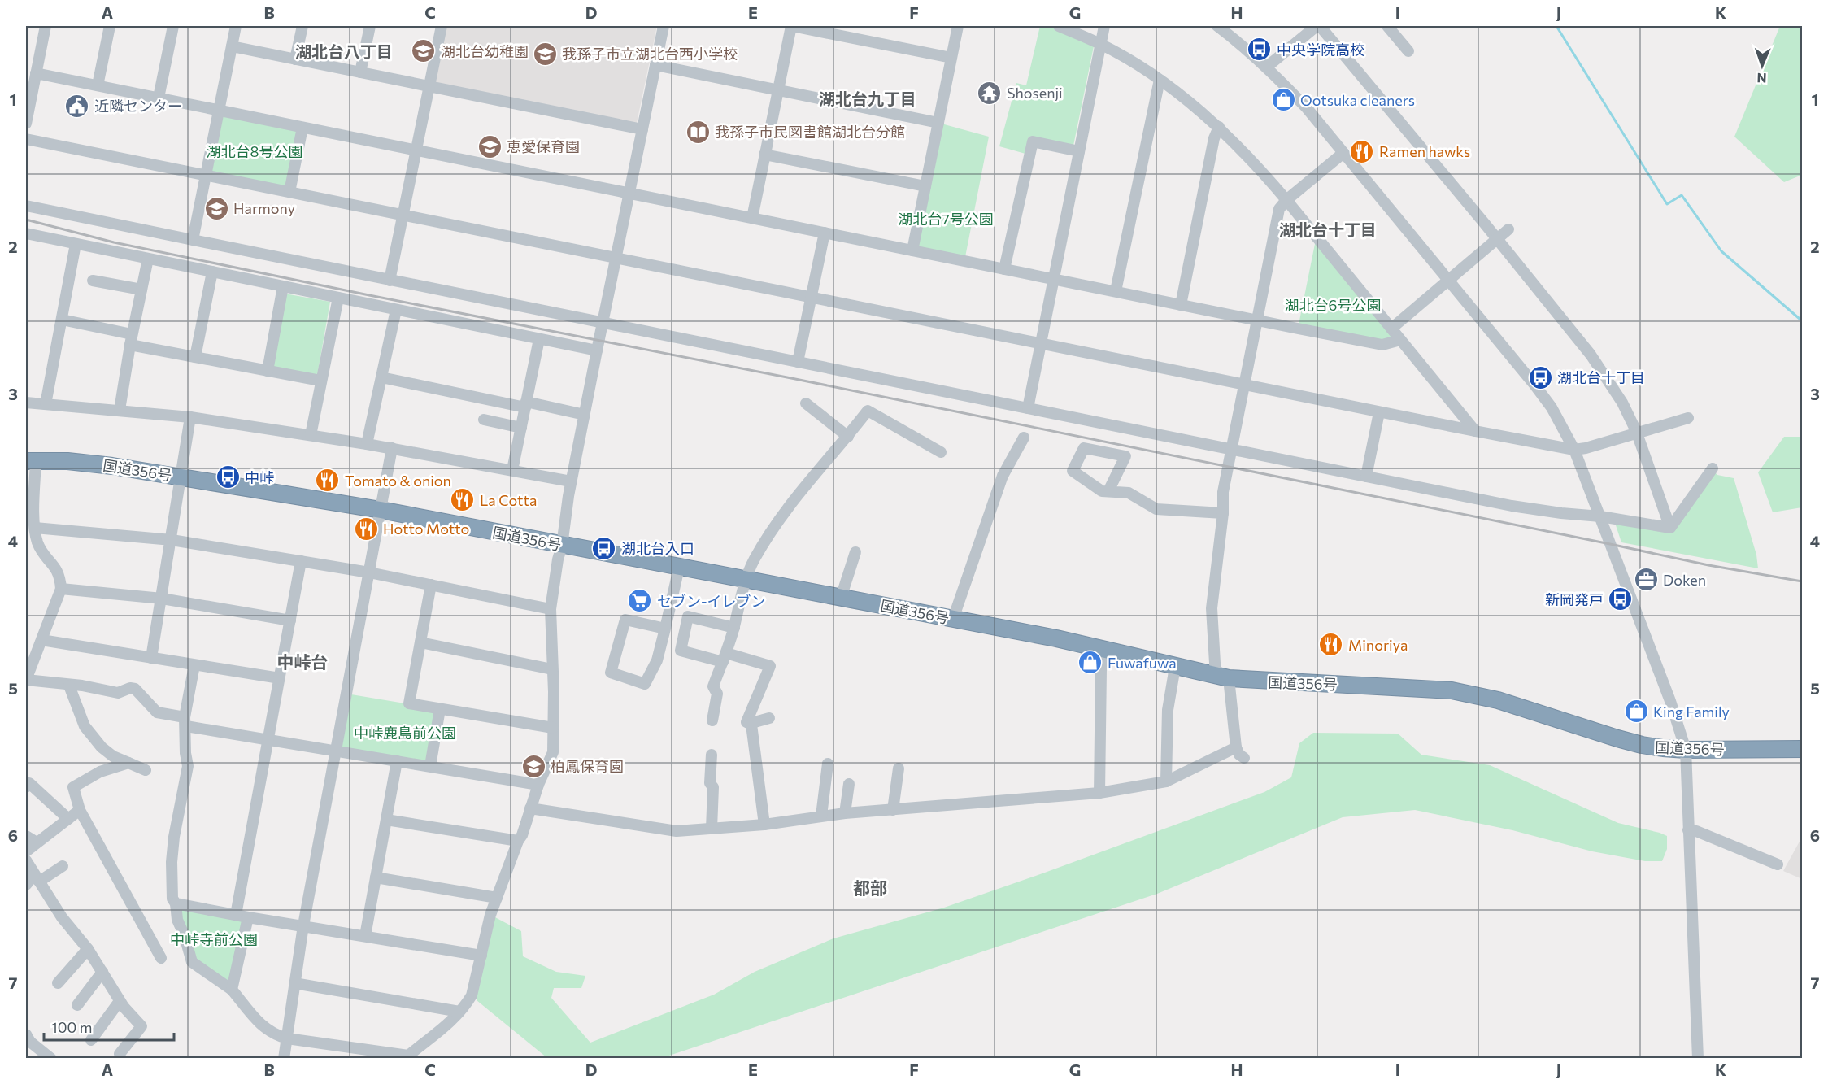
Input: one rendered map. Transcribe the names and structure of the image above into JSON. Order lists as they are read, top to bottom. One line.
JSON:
{"streets":{"highway":["国道356号"]},"districts":["湖北台八丁目","湖北台九丁目","湖北台十丁目","中峠台","都部"],"parks":["湖北台8号公園","湖北台7号公園","湖北台6号公園","中峠鹿島前公園","中峠寺前公園"],"places":{"bus stop":["中央学院高校","湖北台十丁目","中峠","湖北台入口","新岡発戸"],"school or university":["湖北台幼稚園","我孫子市立湖北台西小学校","恵愛保育園","Harmony","柏鳳保育園"],"temple":["Shosenji"],"shop":["Ootsuka cleaners","Fuwafuwa","King Family"],"public building":["近隣センター"],"library":["我孫子市民図書館湖北台分館"],"restaurant":["Ramen hawks","Tomato & onion","La Cotta","Hotto Motto","Minoriya"],"office":["Doken"],"supermarket":["セブン-イレブン"]},"scale_bar":"100 m","north":"bottom","grid":{"columns":["A","B","C","D","E","F","G","H","I","J","K"],"rows":["1","2","3","4","5","6","7"]}}
